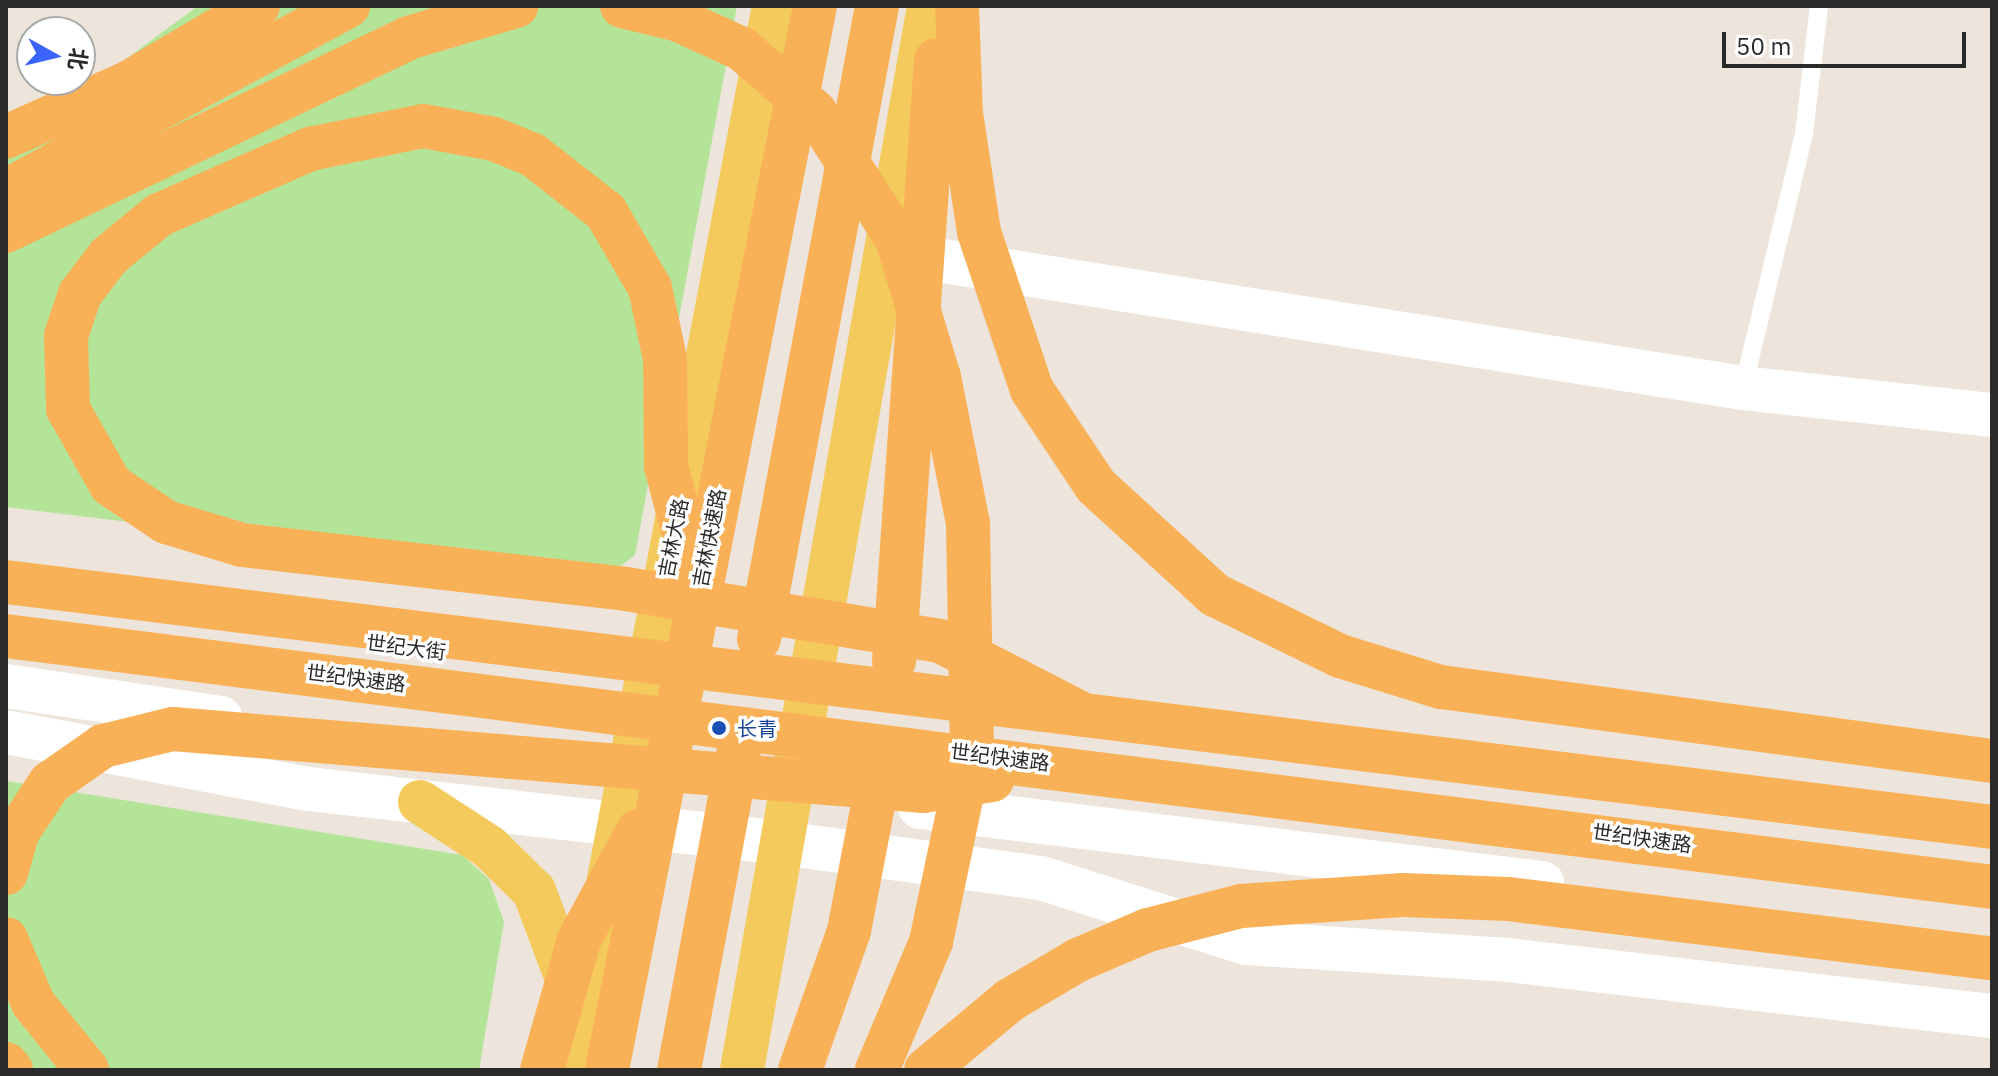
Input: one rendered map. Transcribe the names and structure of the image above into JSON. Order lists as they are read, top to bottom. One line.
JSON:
{"streets":{"highway":["吉林快速路","世纪快速路"],"main road":["吉林大路"],"street":["世纪大街"]},"crossings":[["吉林大路","吉林快速路"],["吉林大路","世纪大街"]],"places":["长青"],"scale_bar":"50 m","north":"right"}
